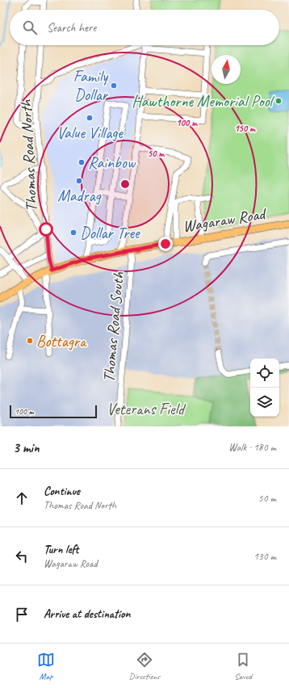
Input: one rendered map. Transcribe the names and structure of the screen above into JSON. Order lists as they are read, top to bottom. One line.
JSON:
{"streets":{"main road":["Wagaraw Road"],"street":["Thomas Road North","Thomas Road South"]},"crossings":[["Thomas Road North","Wagaraw Road"],["Wagaraw Road","Thomas Road South"]],"parks":["Veterans Field"],"places":["Family Dollar","Hawthorne Memorial Pool","Value Village","Rainbow","Madrag","Dollar Tree","Bottagra"],"scale_bar":"100 m","north":"top","page":{"search":"Search here","scale":"100 m","heading":["3 min","Walk · 180 m"],"list":[["Continue","Thomas Road North","50 m"],["Turn left","Wagaraw Road","130 m"],"Arrive at destination"],"nav":["Map","Directions","Saved"]},"rings":["100 m","150 m","50 m"]}
